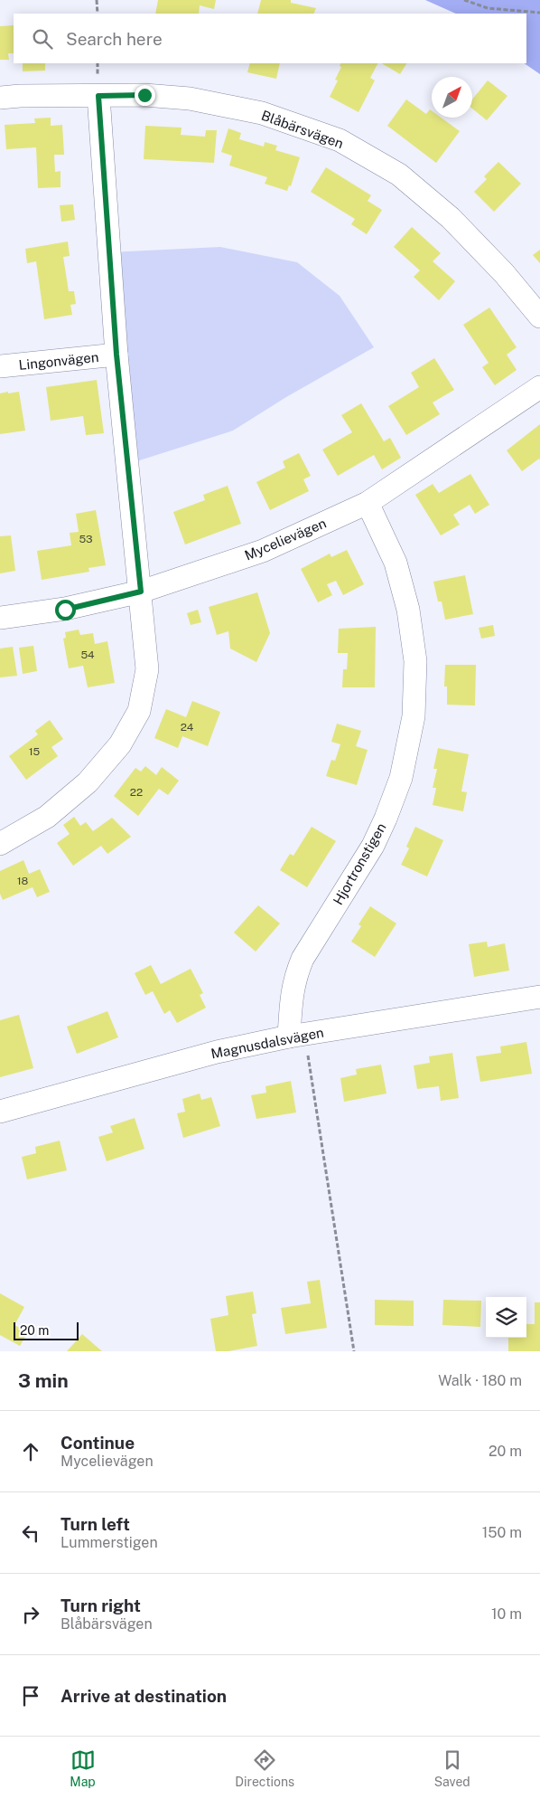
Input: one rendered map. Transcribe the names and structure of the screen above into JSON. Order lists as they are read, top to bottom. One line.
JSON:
{"streets":{"street":["Blåbärsvägen","Lingonvägen","Mycelievägen","Hjortronstigen","Magnusdalsvägen"]},"crossings":[["Mycelievägen","Hjortronstigen"],["Hjortronstigen","Magnusdalsvägen"]],"house_numbers":["53","54","24","15","22","18"],"scale_bar":"20 m","north":"top right","page":{"search":"Search here","scale":"20 m","heading":["3 min","Walk · 180 m"],"list":[["Continue","Mycelievägen","20 m"],["Turn left","Lummerstigen","150 m"],["Turn right","Blåbärsvägen","10 m"],"Arrive at destination"],"nav":["Map","Directions","Saved"]}}
